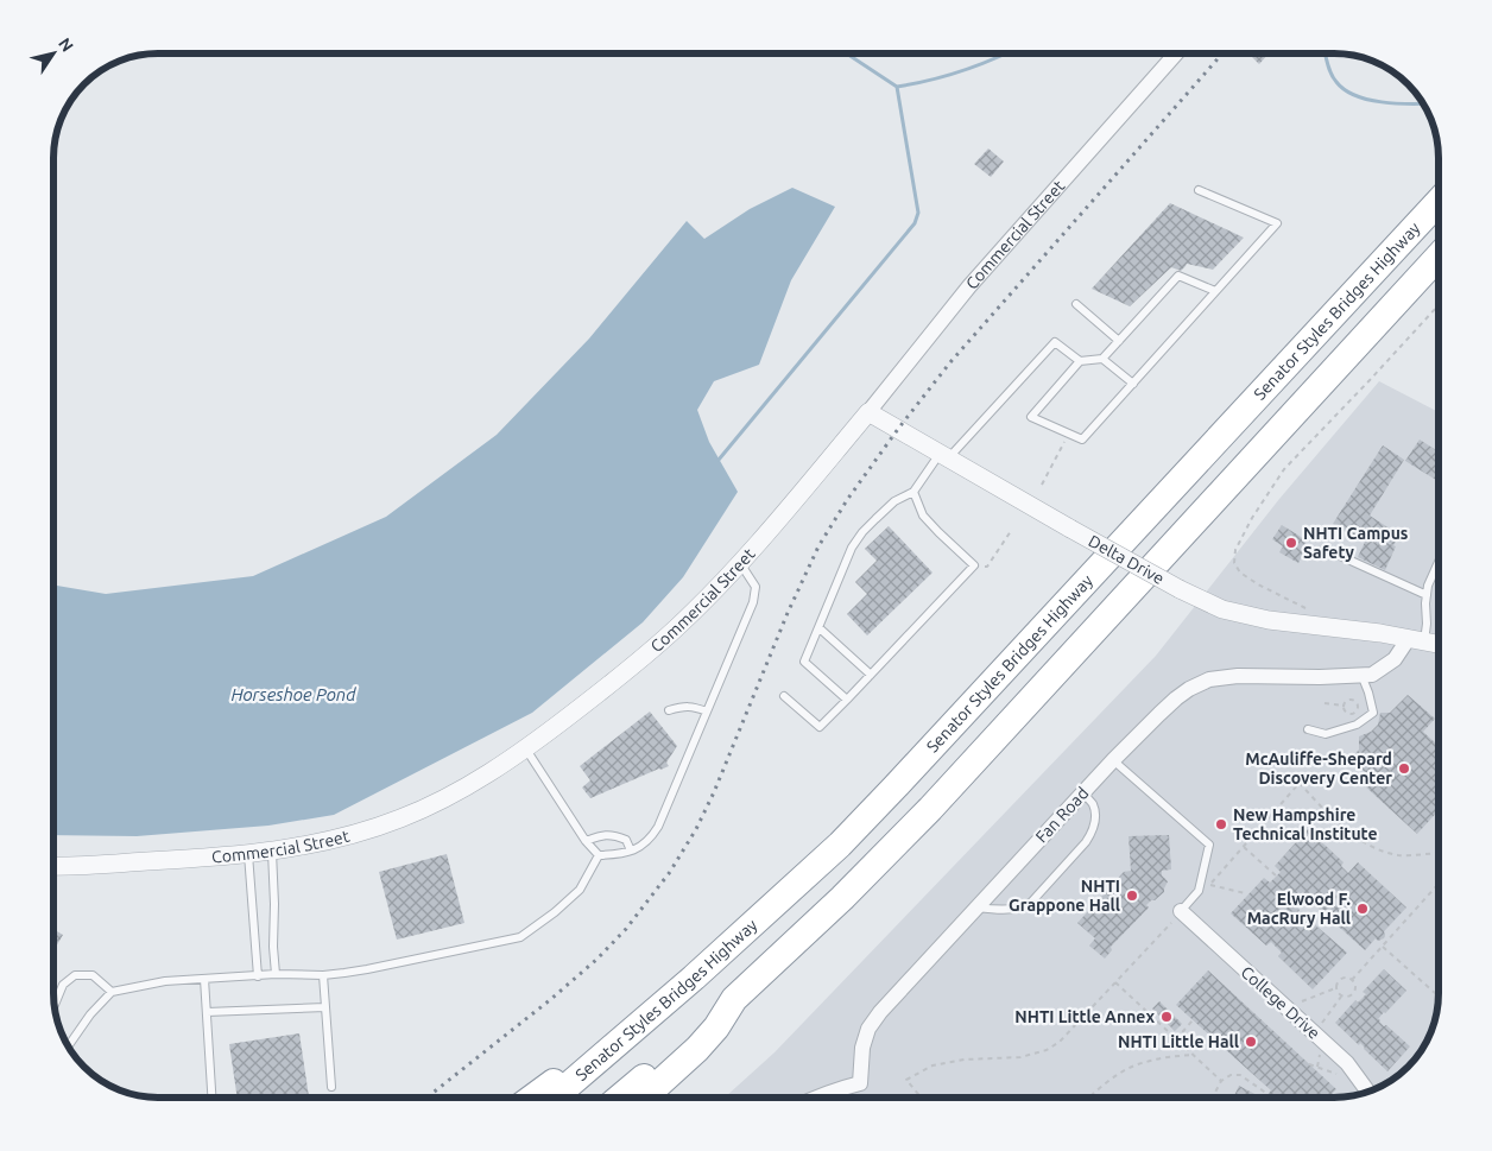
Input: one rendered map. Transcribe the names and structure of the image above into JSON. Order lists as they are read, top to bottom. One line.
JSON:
{"streets":{"highway":["Senator Styles Bridges Highway"],"street":["Commercial Street","Delta Drive","Fan Road","College Drive"]},"crossings":[["Commercial Street","Delta Drive"],["Delta Drive","Fan Road"]],"water":["Horseshoe Pond"],"places":["NHTI Campus Safety","McAuliffe-Shepard Discovery Center","New Hampshire Technical Institute","NHTI Grappone Hall","Elwood F. MacRury Hall","NHTI Little Annex","NHTI Little Hall"],"north":"top right"}
